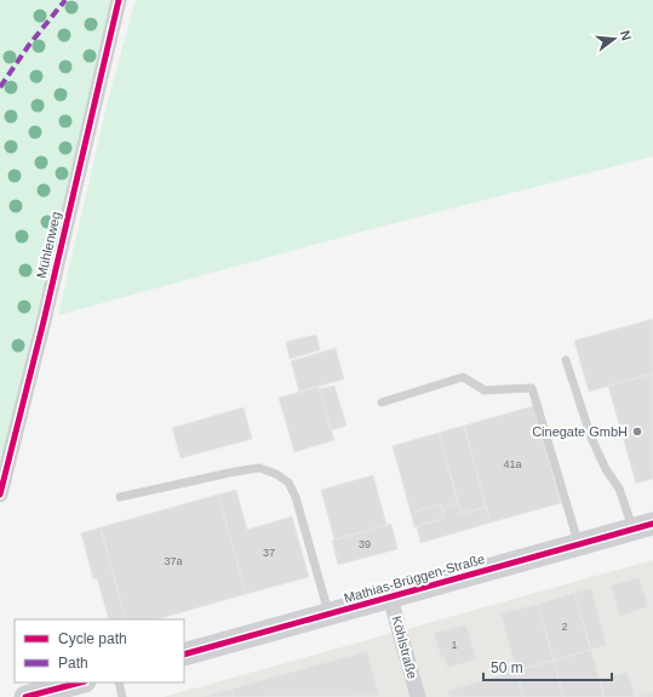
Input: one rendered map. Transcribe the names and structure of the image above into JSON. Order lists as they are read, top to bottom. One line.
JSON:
{"streets":{"street":["Mühlenweg","Mathias-Brüggen-Straße","Köhlstraße"]},"crossings":[["Mathias-Brüggen-Straße","Köhlstraße"]],"places":["Cinegate GmbH"],"house_numbers":["41a","39","37","37a","2","1"],"legend":["Cycle path","Path"],"scale_bar":"50 m","north":"right"}
